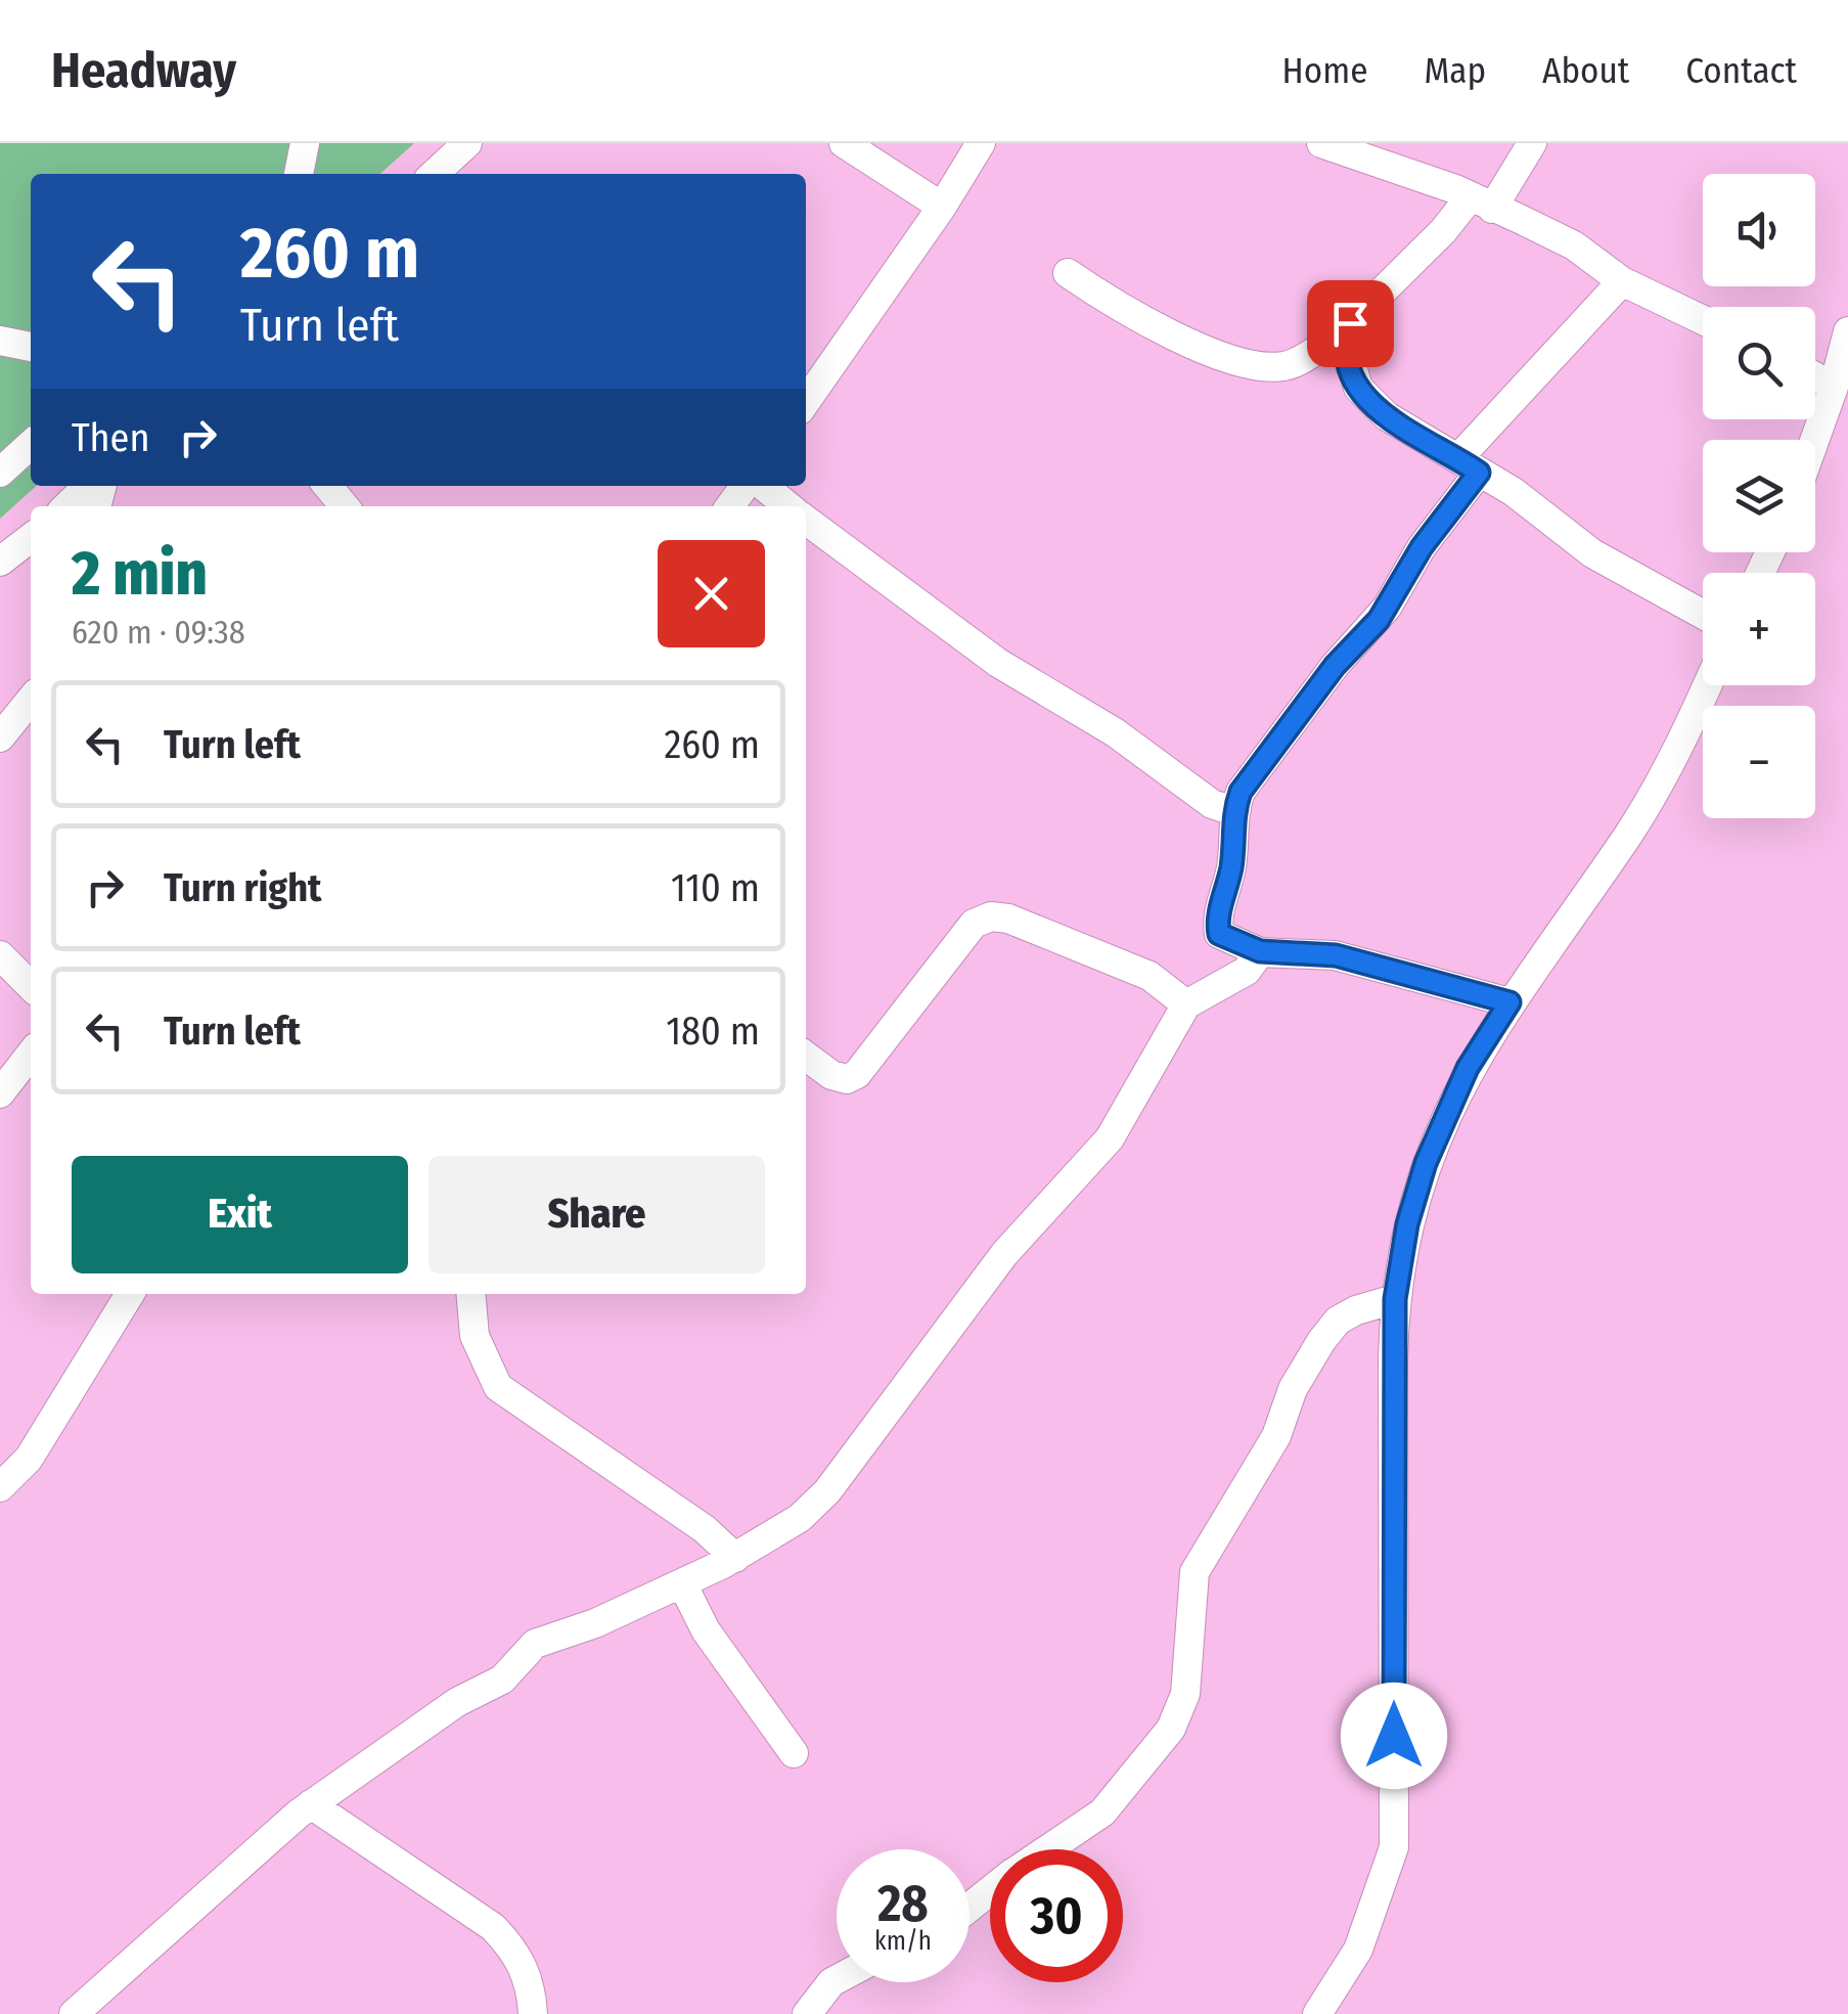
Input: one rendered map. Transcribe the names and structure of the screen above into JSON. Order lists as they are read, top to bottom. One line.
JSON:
{"page":{"header":"Headway","nav":["Home","Map","About","Contact"],"map_buttons":["+","−"],"turn":["260 m","Turn left"],"then":"Then","heading":["2 min","620 m · 09:38"],"list":[{"name":"Turn left","value":"260 m"},{"name":"Turn right","value":"110 m"},{"name":"Turn left","value":"180 m"}],"buttons":["Exit","Share"],"speed":"28 km/h","limit":"30"}}
